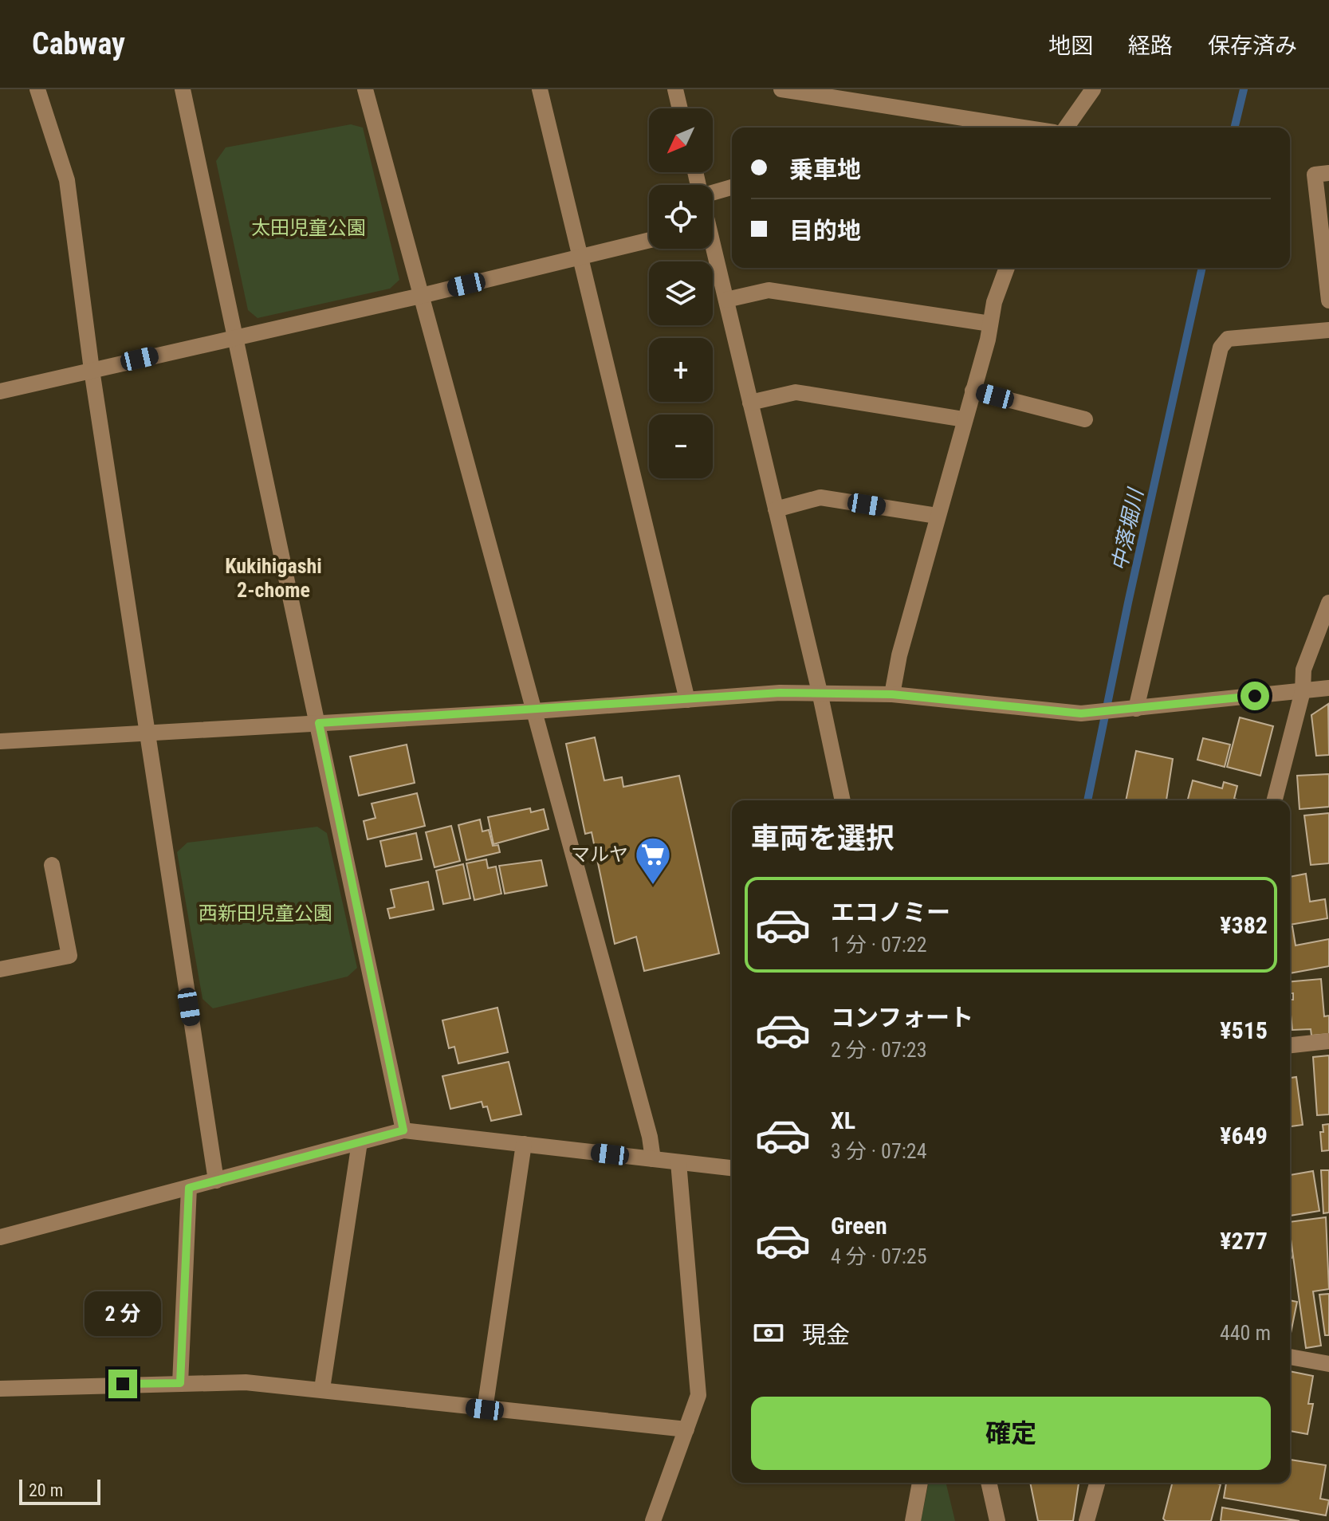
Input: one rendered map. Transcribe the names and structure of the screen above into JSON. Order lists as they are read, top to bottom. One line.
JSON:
{"districts":["Kukihigashi 2-chome"],"water":["中落堀川"],"parks":["太田児童公園","西新田児童公園"],"places":{"supermarket":["マルヤ"]},"scale_bar":"20 m","north":"bottom left","page":{"header":"Cabway","nav":["地図","経路","保存済み"],"map_buttons":["+","−"],"banner":["乗車地","目的地"],"heading":"車両を選択","list":[{"name":"エコノミー","note":"1 分 · 07:22","value":"¥382"},{"name":"コンフォート","note":"2 分 · 07:23","value":"¥515"},{"name":"XL","note":"3 分 · 07:24","value":"¥649"},{"name":"Green","note":"4 分 · 07:25","value":"¥277"}],"bubble":"2 分","pay":["現金","440 m"],"buttons":"確定","scale":"20 m"}}
